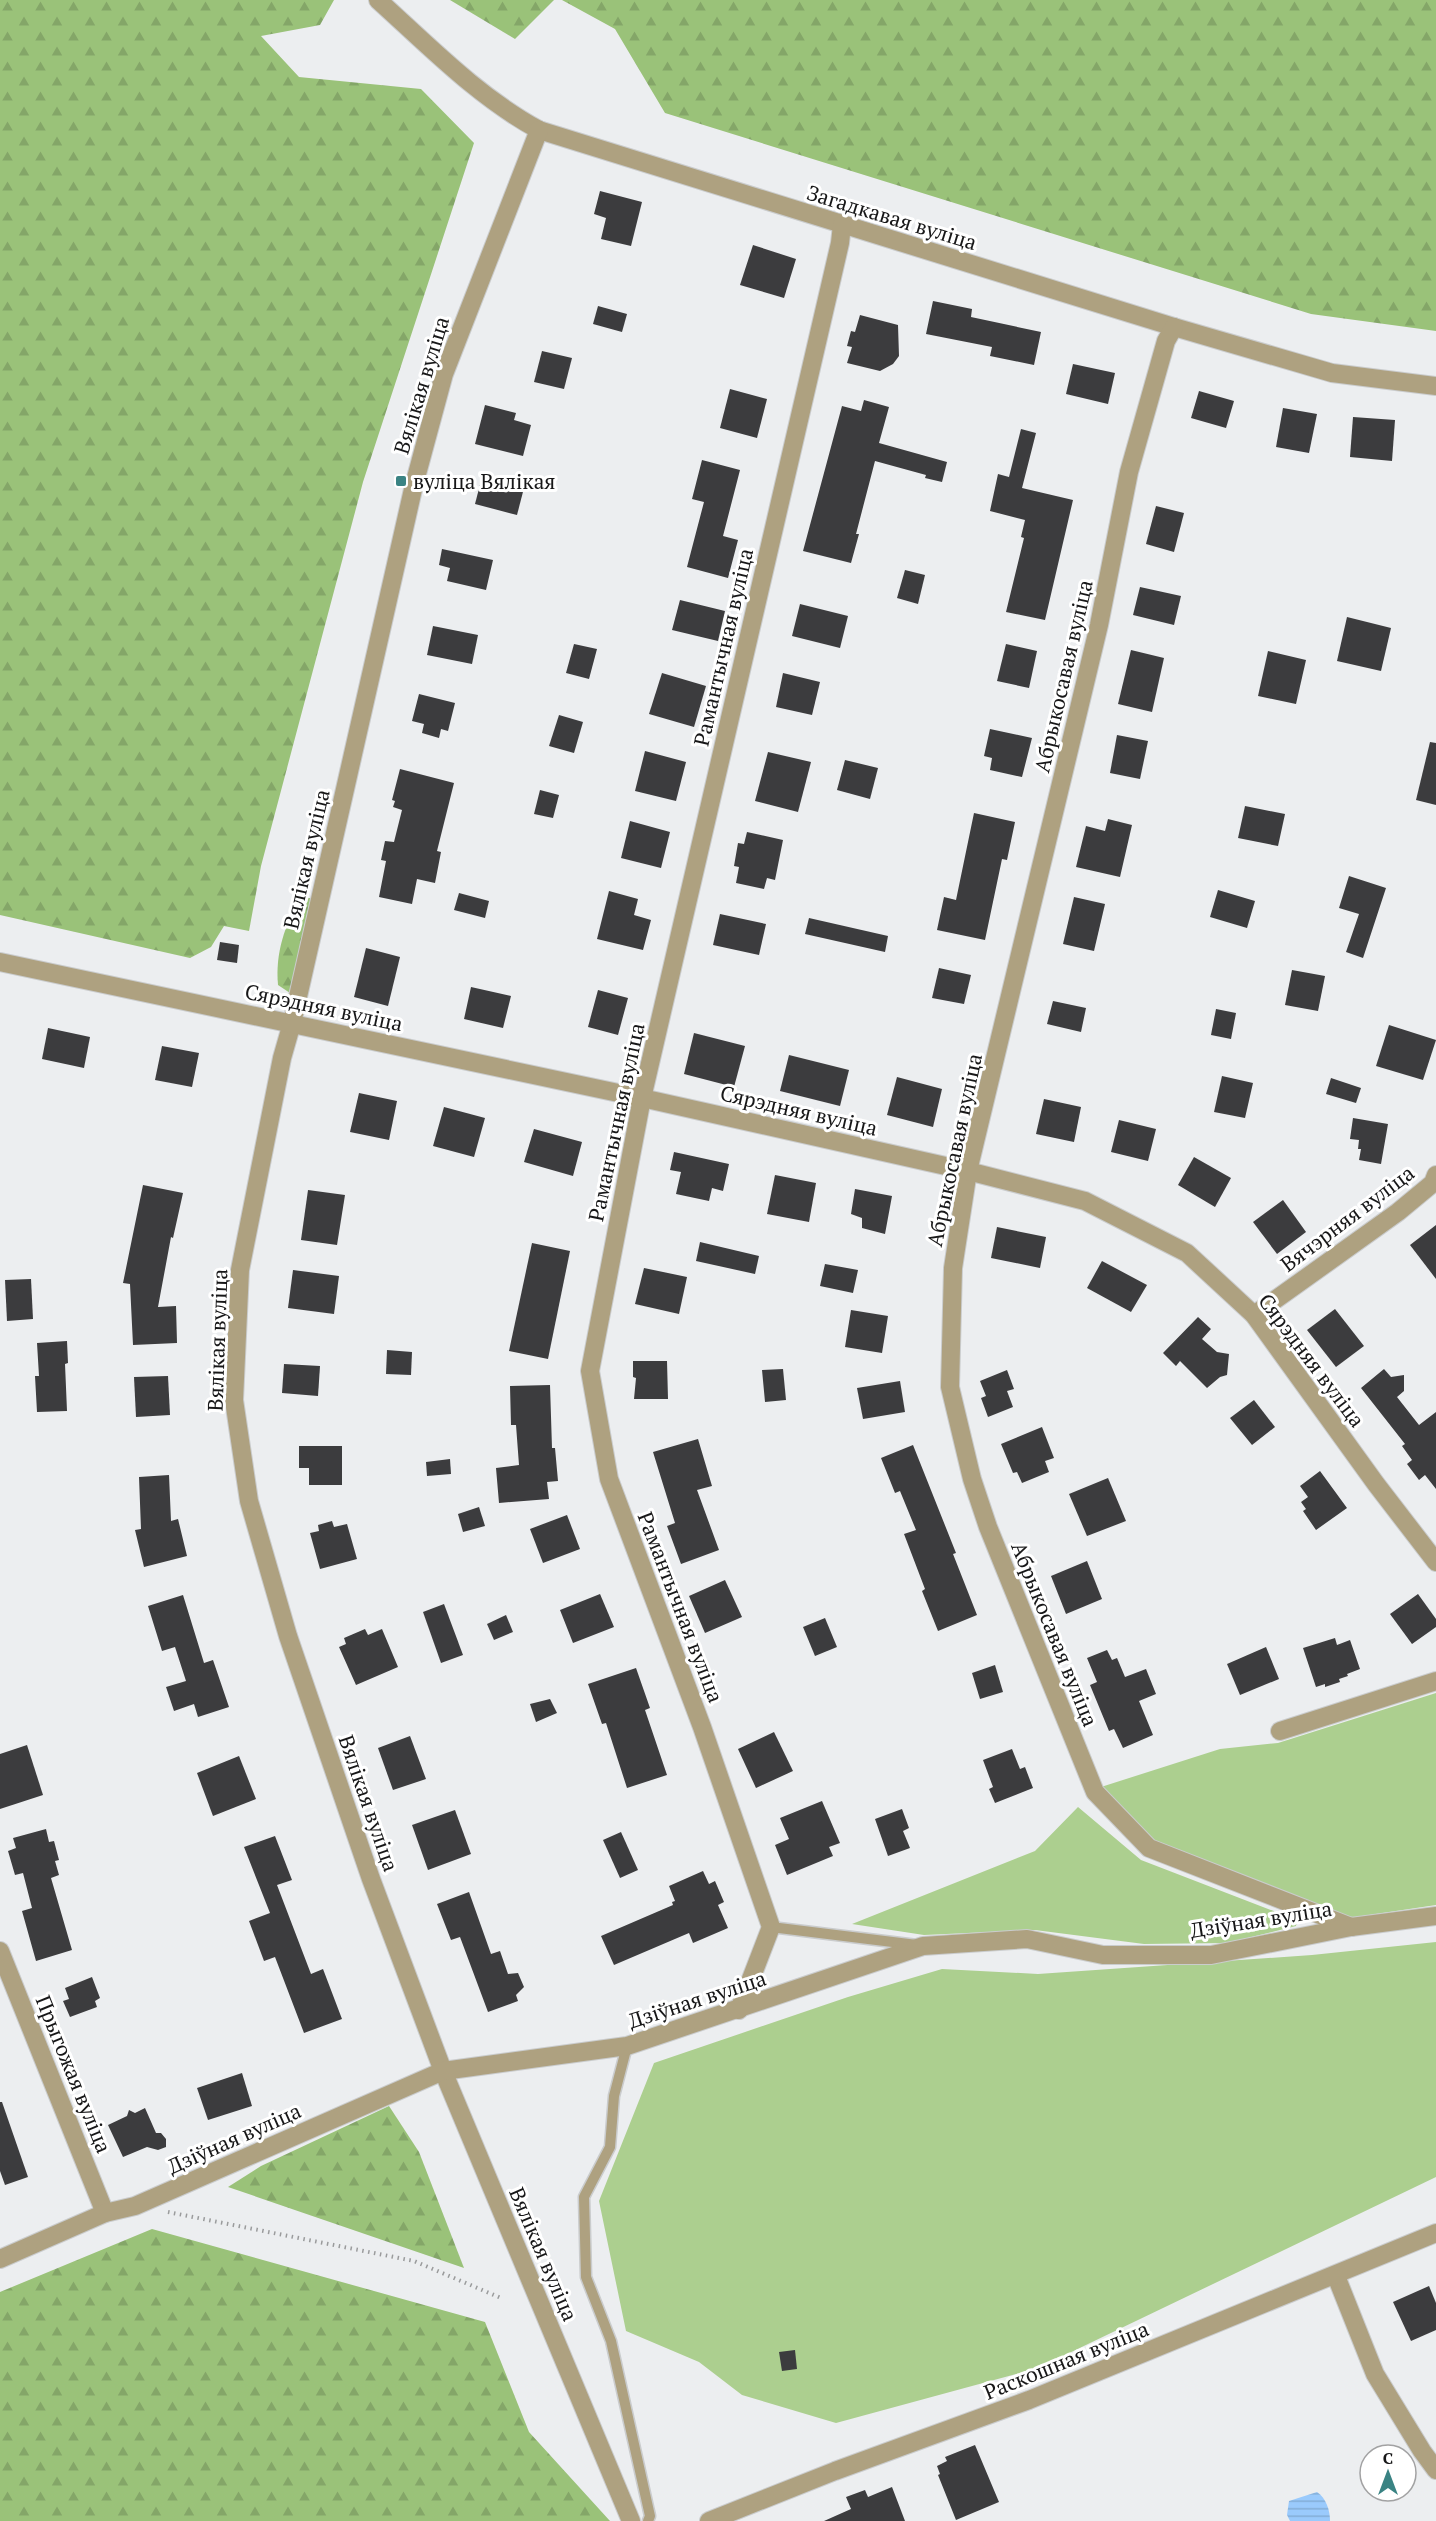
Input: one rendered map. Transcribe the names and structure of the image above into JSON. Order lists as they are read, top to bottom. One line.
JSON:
{"streets":{"street":["Загадкавая вуліца","Вялікая вуліца","Рамантычная вуліца","Абрыкосавая вуліца","Сярэдняя вуліца","Вячэрняя вуліца","Дзіўная вуліца","Прыгожая вуліца","Раскошная вуліца"]},"crossings":[["Загадкавая вуліца","Вялікая вуліца"],["Загадкавая вуліца","Рамантычная вуліца"],["Загадкавая вуліца","Абрыкосавая вуліца"],["Вялікая вуліца","Сярэдняя вуліца"],["Вялікая вуліца","Дзіўная вуліца"],["Рамантычная вуліца","Сярэдняя вуліца"],["Абрыкосавая вуліца","Сярэдняя вуліца"],["Абрыкосавая вуліца","Дзіўная вуліца"],["Сярэдняя вуліца","Вячэрняя вуліца"],["Дзіўная вуліца","Прыгожая вуліца"]],"places":{"transit":["вуліца Вялікая"]},"north":"top"}
